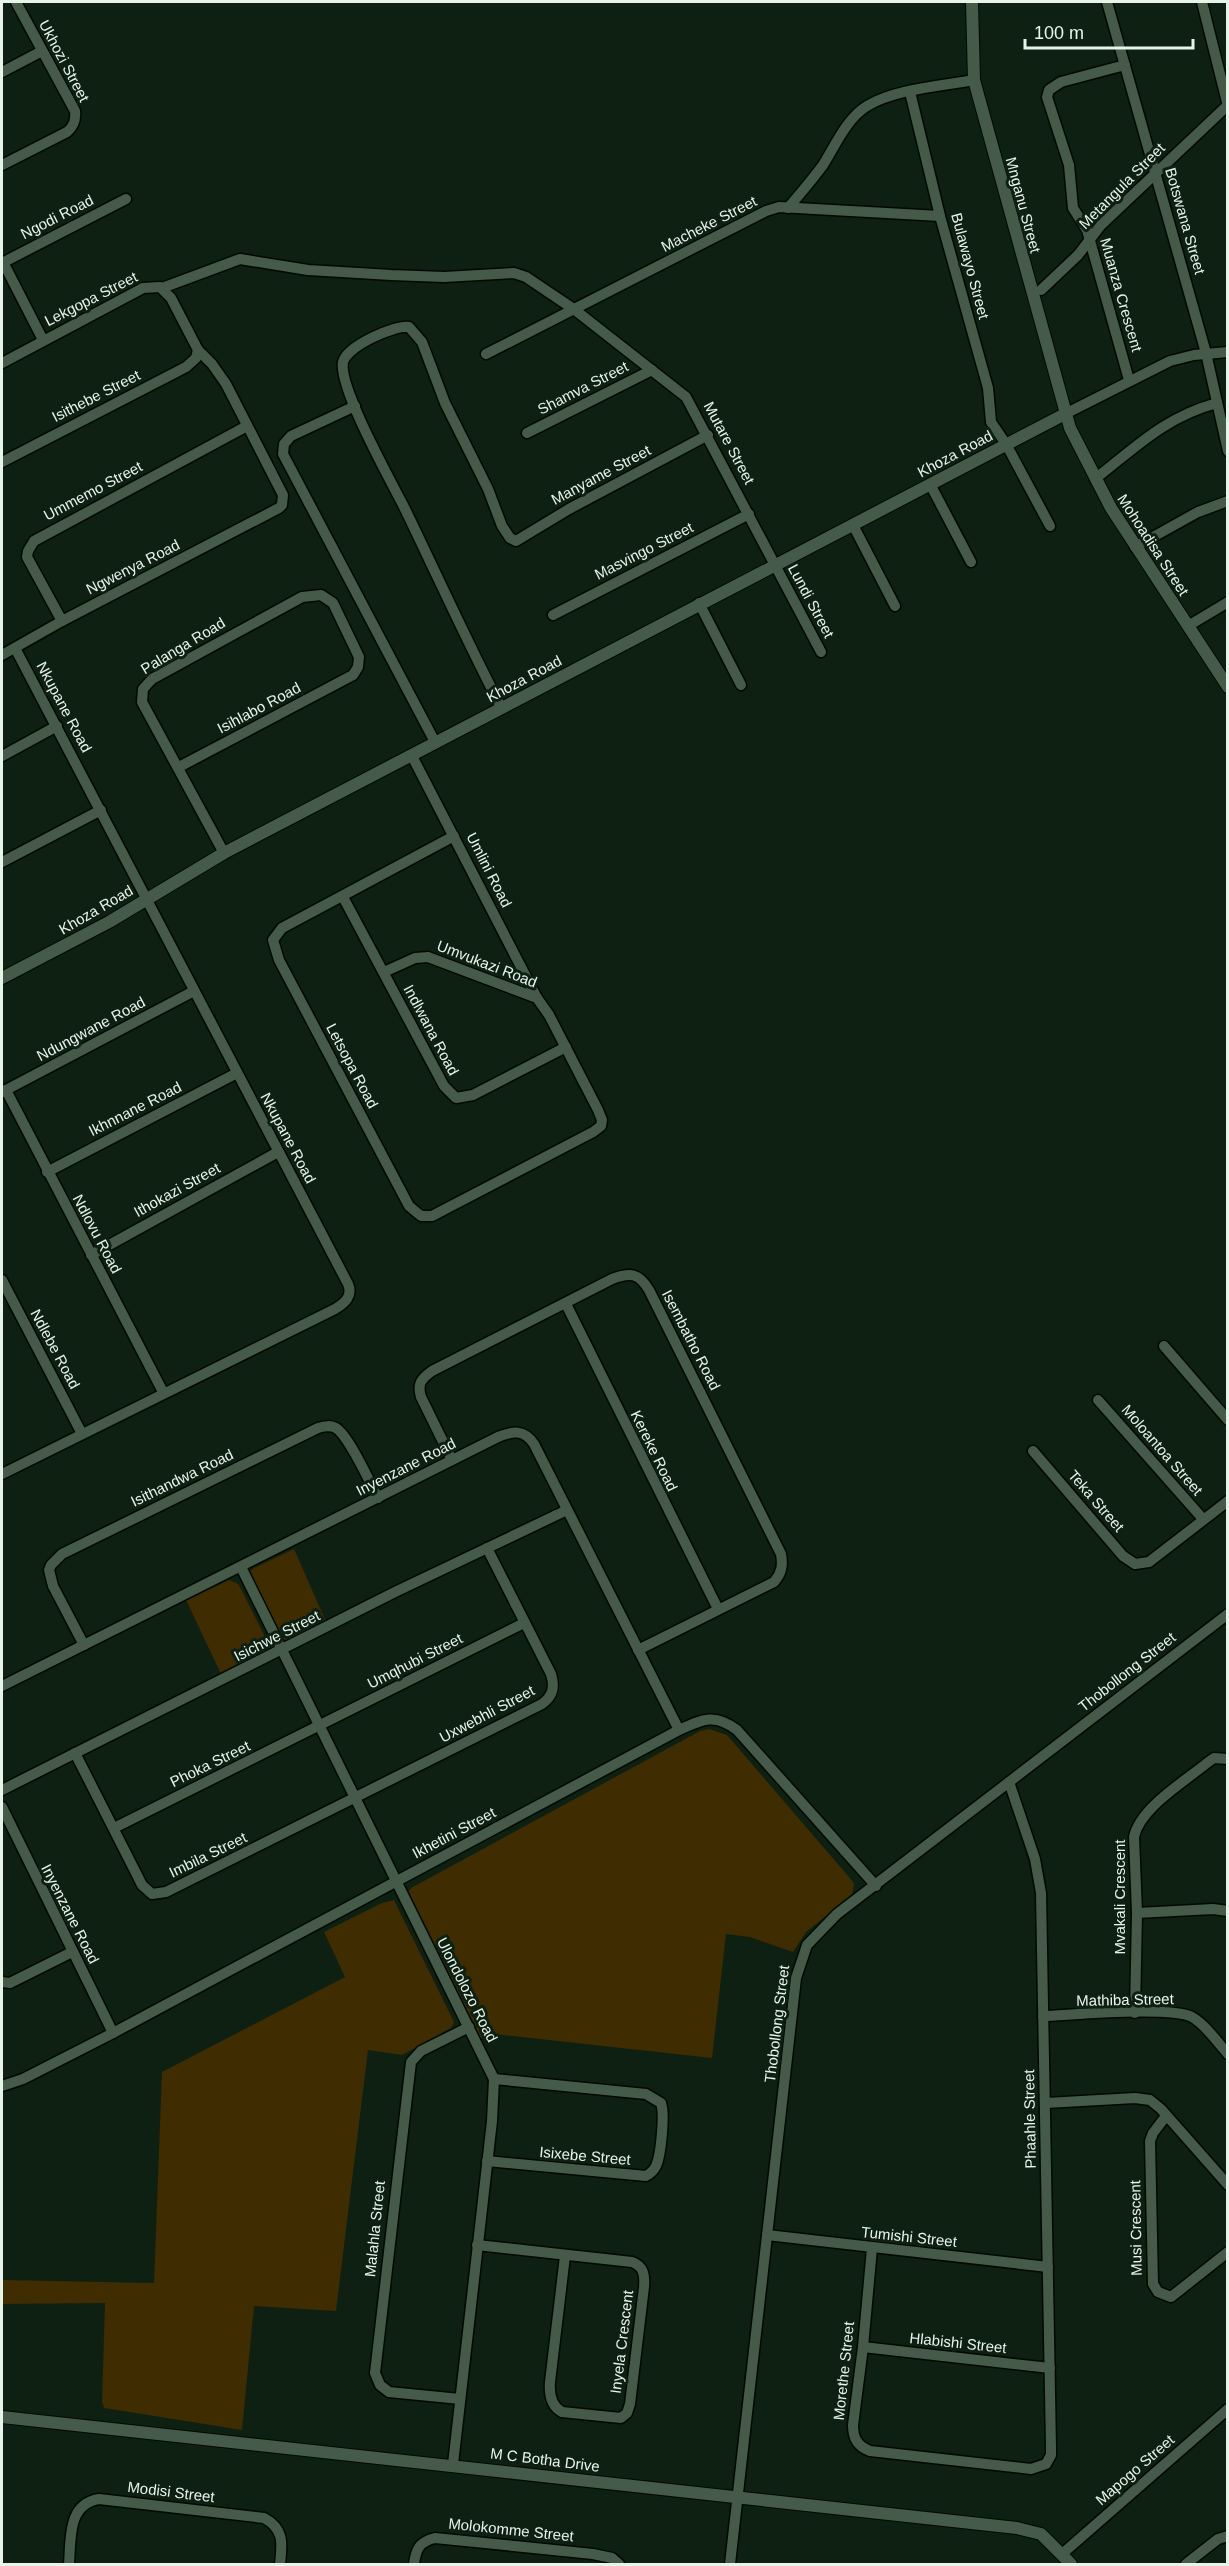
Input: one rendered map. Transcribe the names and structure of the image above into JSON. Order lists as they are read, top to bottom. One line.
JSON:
{"streets":{"street":["Ukhozi Street","Metangula Street","Mnganu Street","Ngodi Road","Botswana Street","Macheke Street","Bulawayo Street","Muanza Crescent","Lekgopa Street","Shamva Street","Isithebe Street","Mutare Street","Khoza Road","Manyame Street","Ummemo Street","Mohoadisa Street","Masvingo Street","Ngwenya Road","Lundi Street","Palanga Road","Nkupane Road","Isihlabo Road","Umlini Road","Umvukazi Road","Ndungwane Road","Indlwana Road","Letsopa Road","Ikhnnane Road","Ithokazi Street","Ndlovu Road","Isembatho Road","Ndlebe Road","Moloantoa Street","Kereke Road","Inyenzane Road","Isithandwa Road","Teka Street","Isichwe Street","Umqhubi Street","Thobollong Street","Uxwebhli Street","Phoka Street","Ikhetini Street","Imbila Street","Mvakali Crescent","Ulondolozo Road","Mathiba Street","Phaahle Street","Isixebe Street","Musi Crescent","Malahla Street","Tumishi Street","Inyela Crescent","Hlabishi Street","Morethe Street","M C Botha Drive","Mapogo Street","Modisi Street","Molokomme Street"]},"crossings":[["Metangula Street","Botswana Street"],["Metangula Street","Muanza Crescent"],["Mnganu Street","Khoza Road"],["Mnganu Street","Mohoadisa Street"],["Botswana Street","Muanza Crescent"],["Macheke Street","Bulawayo Street"],["Macheke Street","Mutare Street"],["Bulawayo Street","Khoza Road"],["Lekgopa Street","Isithebe Street"],["Lekgopa Street","Mutare Street"],["Lekgopa Street","Ummemo Street"],["Lekgopa Street","Ngwenya Road"],["Shamva Street","Mutare Street"],["Mutare Street","Khoza Road"],["Mutare Street","Manyame Street"],["Mutare Street","Masvingo Street"],["Mutare Street","Lundi Street"],["Khoza Road","Mohoadisa Street"],["Khoza Road","Lundi Street"],["Khoza Road","Palanga Road"],["Khoza Road","Nkupane Road"],["Khoza Road","Umlini Road"],["Ummemo Street","Ngwenya Road"],["Ngwenya Road","Nkupane Road"],["Palanga Road","Isihlabo Road"],["Nkupane Road","Ndungwane Road"],["Nkupane Road","Ikhnnane Road"],["Nkupane Road","Ithokazi Street"],["Nkupane Road","Ndlovu Road"],["Nkupane Road","Ndlebe Road"],["Umlini Road","Umvukazi Road"],["Umlini Road","Letsopa Road"],["Umvukazi Road","Indlwana Road"],["Umvukazi Road","Letsopa Road"],["Ndungwane Road","Ndlovu Road"],["Indlwana Road","Letsopa Road"],["Ikhnnane Road","Ndlovu Road"],["Ithokazi Street","Ndlovu Road"],["Isembatho Road","Kereke Road"],["Isembatho Road","Inyenzane Road"],["Moloantoa Street","Teka Street"],["Inyenzane Road","Isithandwa Road"],["Inyenzane Road","Isichwe Street"],["Inyenzane Road","Ikhetini Street"],["Inyenzane Road","Ulondolozo Road"],["Isichwe Street","Uxwebhli Street"],["Isichwe Street","Imbila Street"],["Isichwe Street","Ulondolozo Road"],["Umqhubi Street","Uxwebhli Street"],["Umqhubi Street","Phoka Street"],["Umqhubi Street","Ulondolozo Road"],["Thobollong Street","Ikhetini Street"],["Thobollong Street","Phaahle Street"],["Thobollong Street","Tumishi Street"],["Thobollong Street","M C Botha Drive"],["Uxwebhli Street","Imbila Street"],["Uxwebhli Street","Ulondolozo Road"],["Phoka Street","Imbila Street"],["Phoka Street","Ulondolozo Road"],["Ikhetini Street","Ulondolozo Road"],["Imbila Street","Ulondolozo Road"],["Mvakali Crescent","Mathiba Street"],["Ulondolozo Road","Isixebe Street"],["Ulondolozo Road","Malahla Street"],["Mathiba Street","Phaahle Street"],["Phaahle Street","Tumishi Street"],["Phaahle Street","Hlabishi Street"],["Phaahle Street","Morethe Street"],["Tumishi Street","Morethe Street"],["Hlabishi Street","Morethe Street"],["M C Botha Drive","Mapogo Street"]],"scale_bar":"100 m"}
